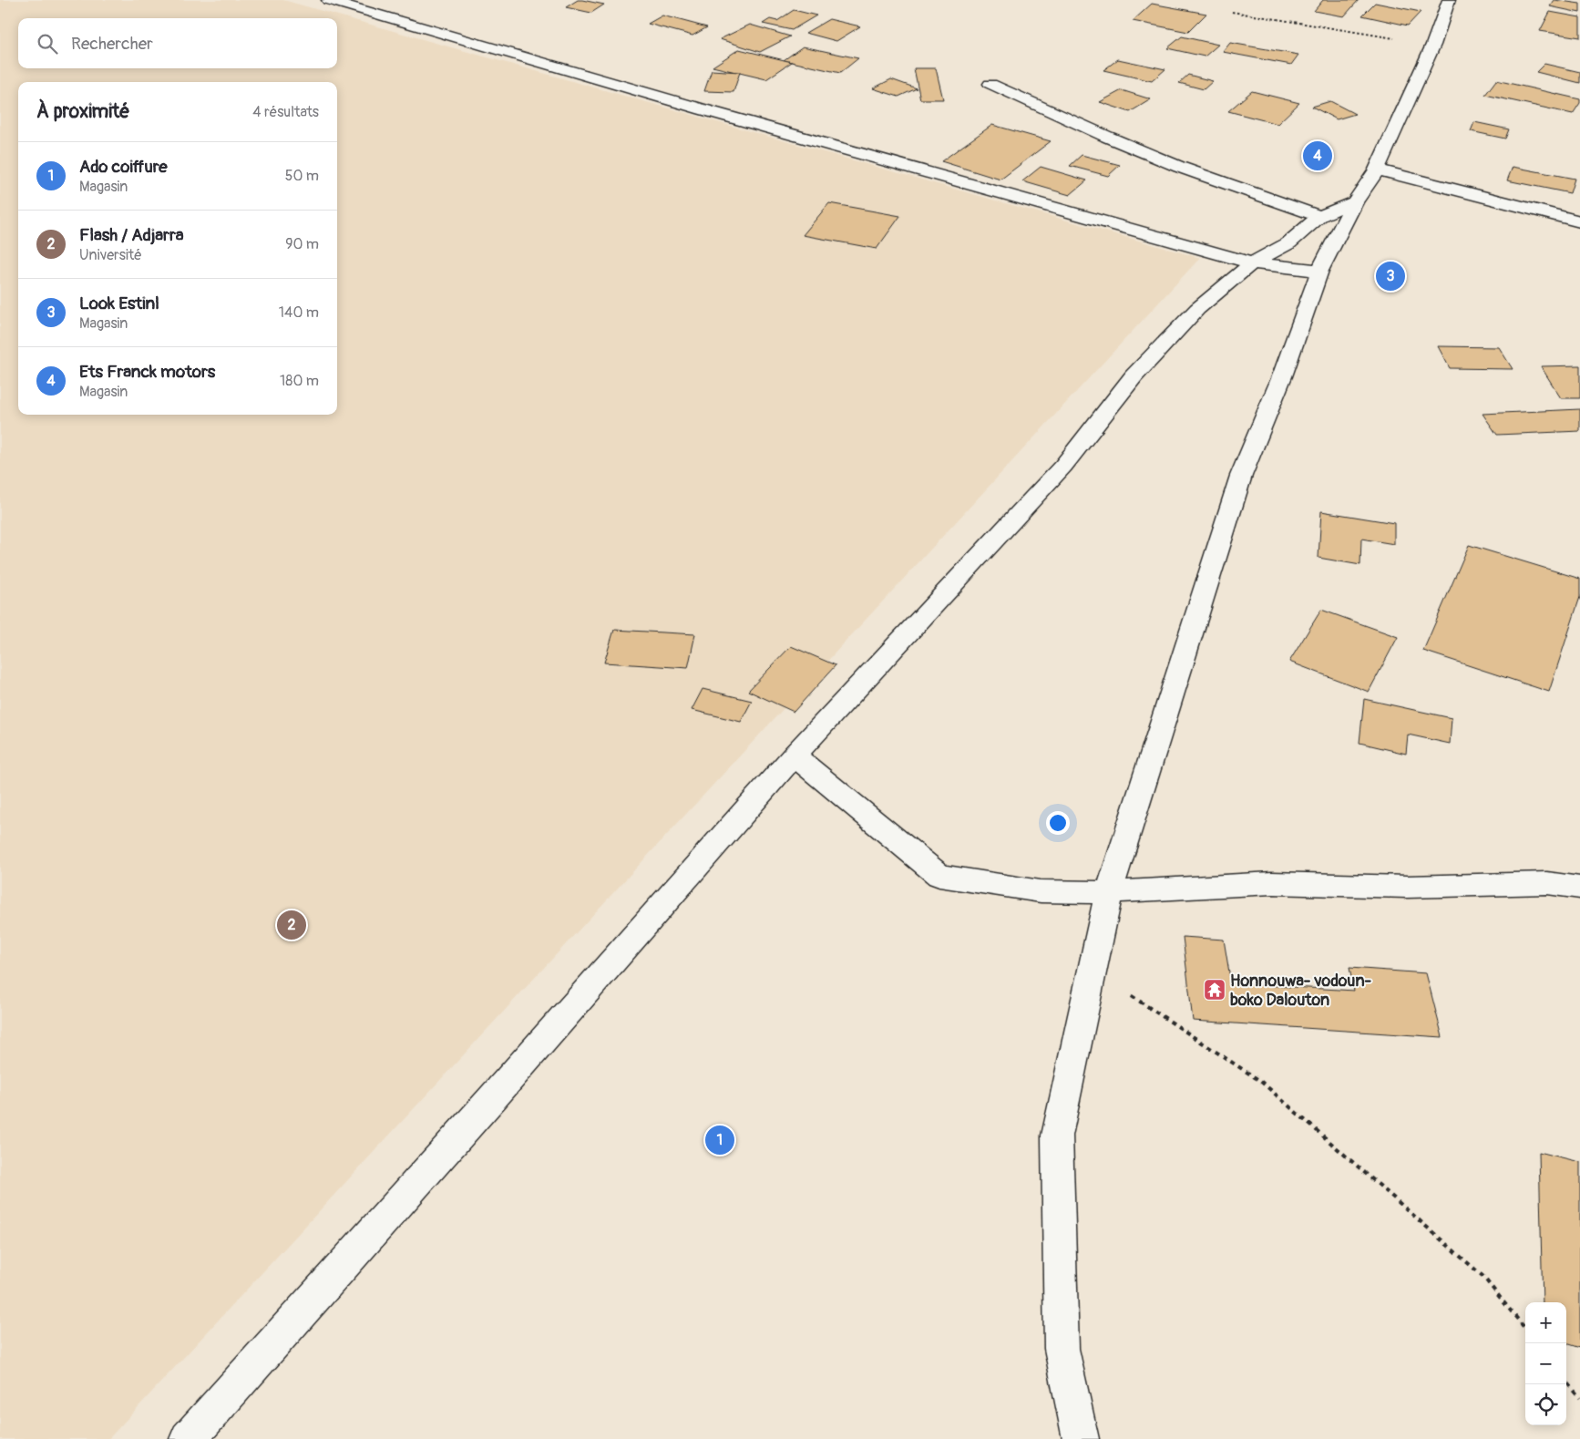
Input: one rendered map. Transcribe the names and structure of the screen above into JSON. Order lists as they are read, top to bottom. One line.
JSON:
{"places":{"temple":["Honnouwa- vodoun- boko Dalouton"]},"page":{"search":"Rechercher","heading":["À proximité","4 résultats"],"pins":["4","3","2","1"],"list":[{"mark":"1","name":"Ado coiffure","note":"Magasin","value":"50 m"},{"mark":"2","name":"Flash / Adjarra","note":"Université","value":"90 m"},{"mark":"3","name":"Look Estinl","note":"Magasin","value":"140 m"},{"mark":"4","name":"Ets Franck motors","note":"Magasin","value":"180 m"}],"map_buttons":["+","−"]}}
